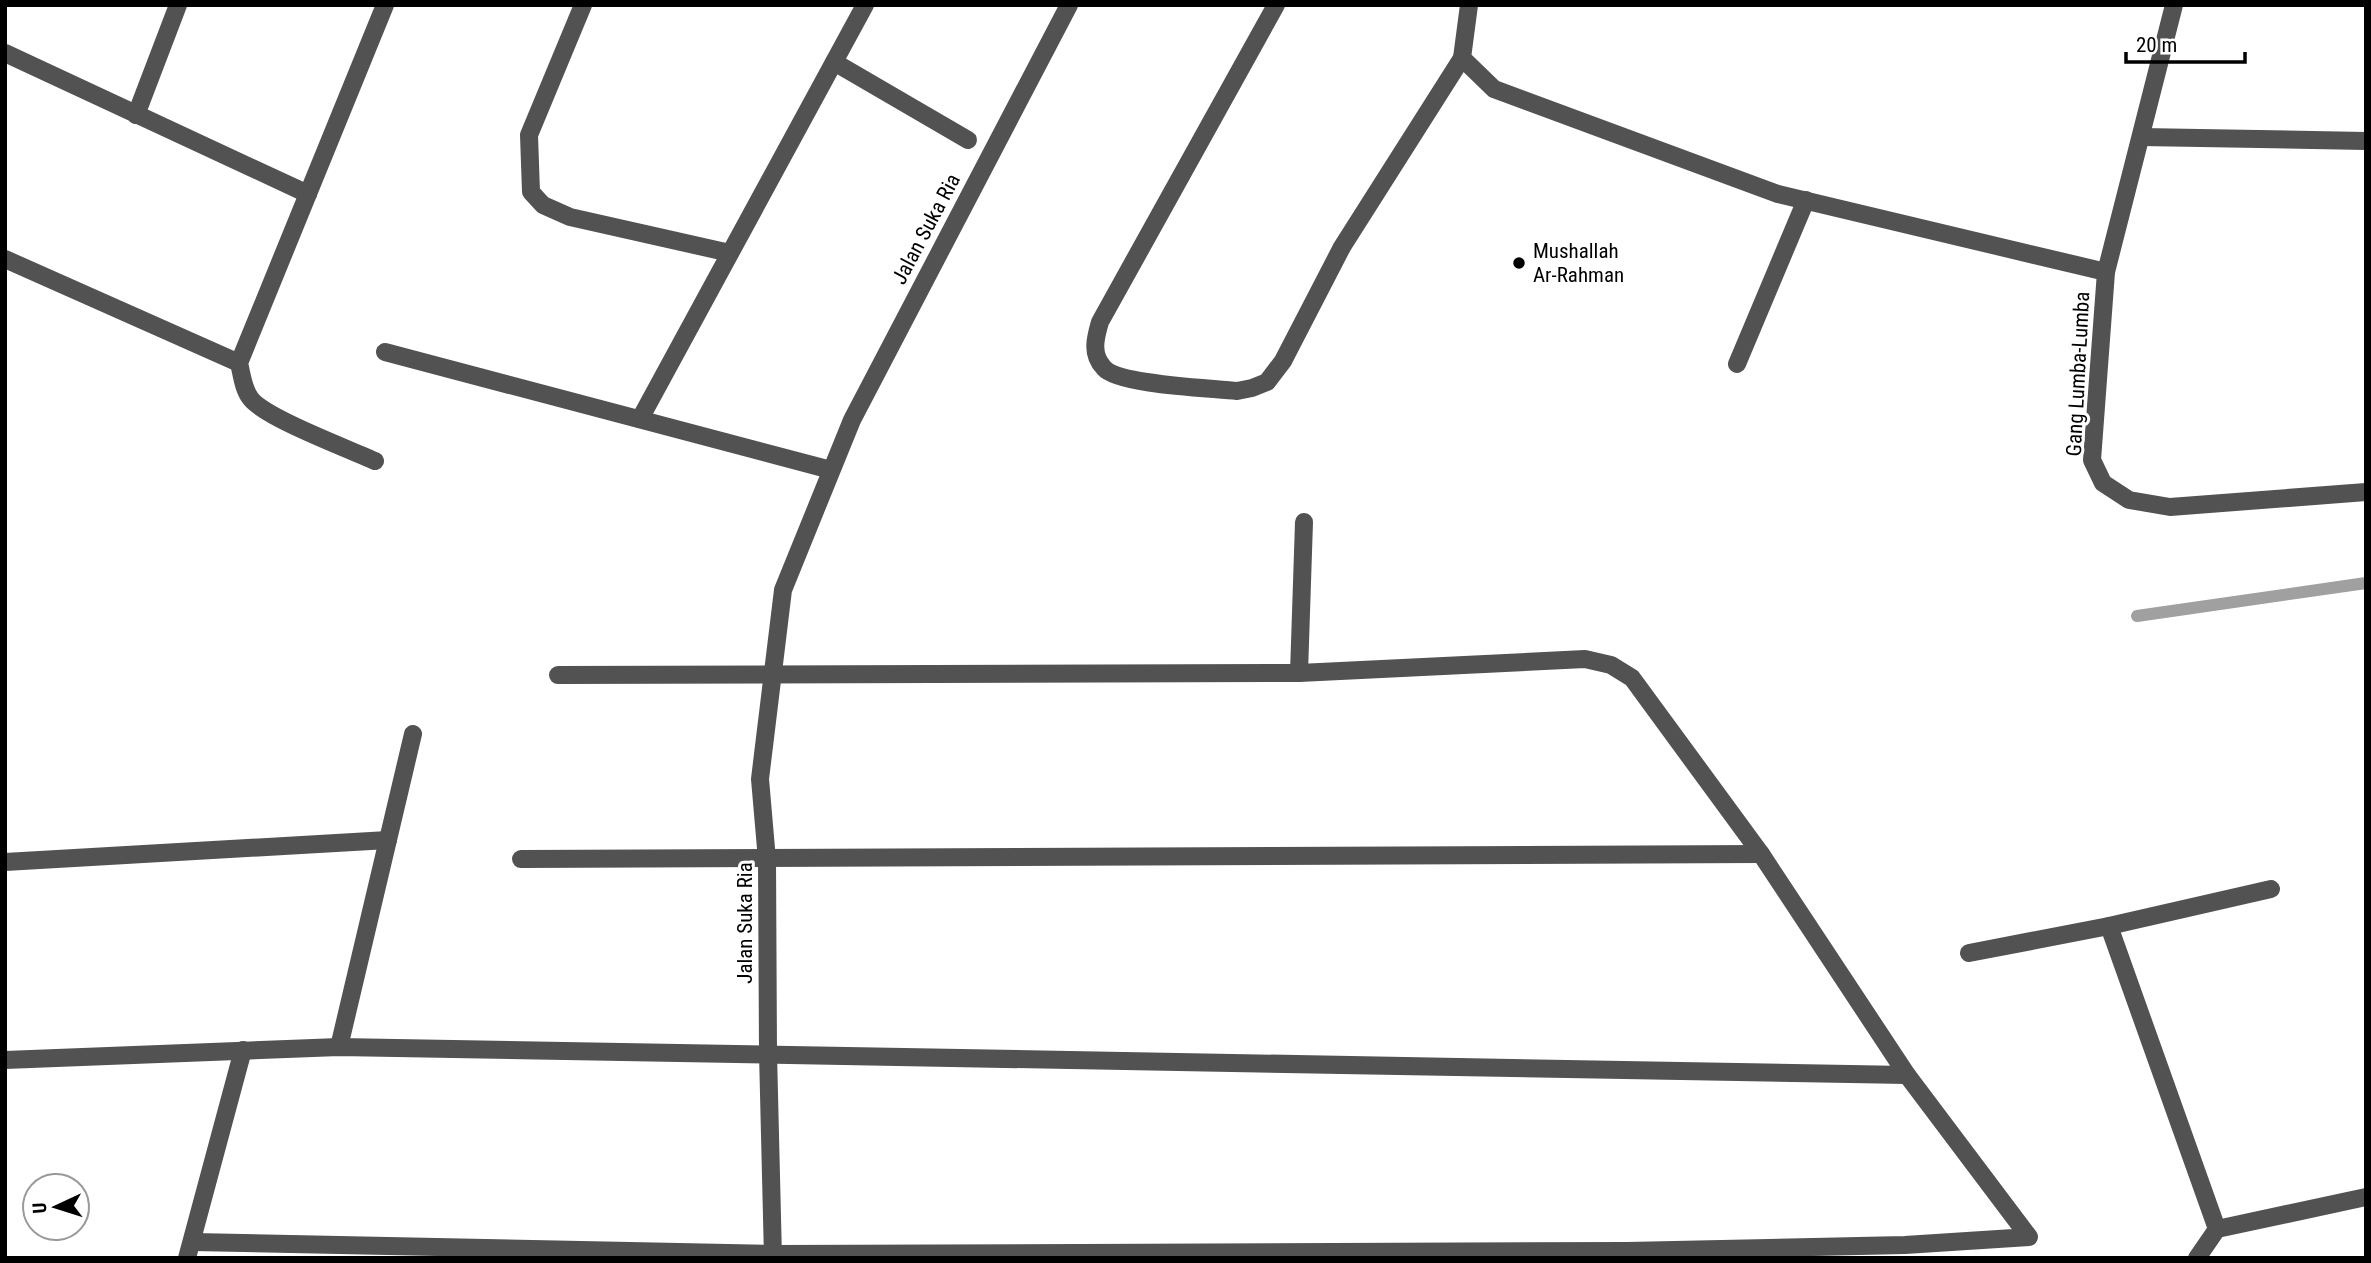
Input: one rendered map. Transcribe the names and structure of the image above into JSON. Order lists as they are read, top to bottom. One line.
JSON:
{"streets":{"street":["Jalan Suka Ria","Gang Lumba-Lumba"]},"places":["Mushallah Ar-Rahman"],"scale_bar":"20 m","north":"left"}
